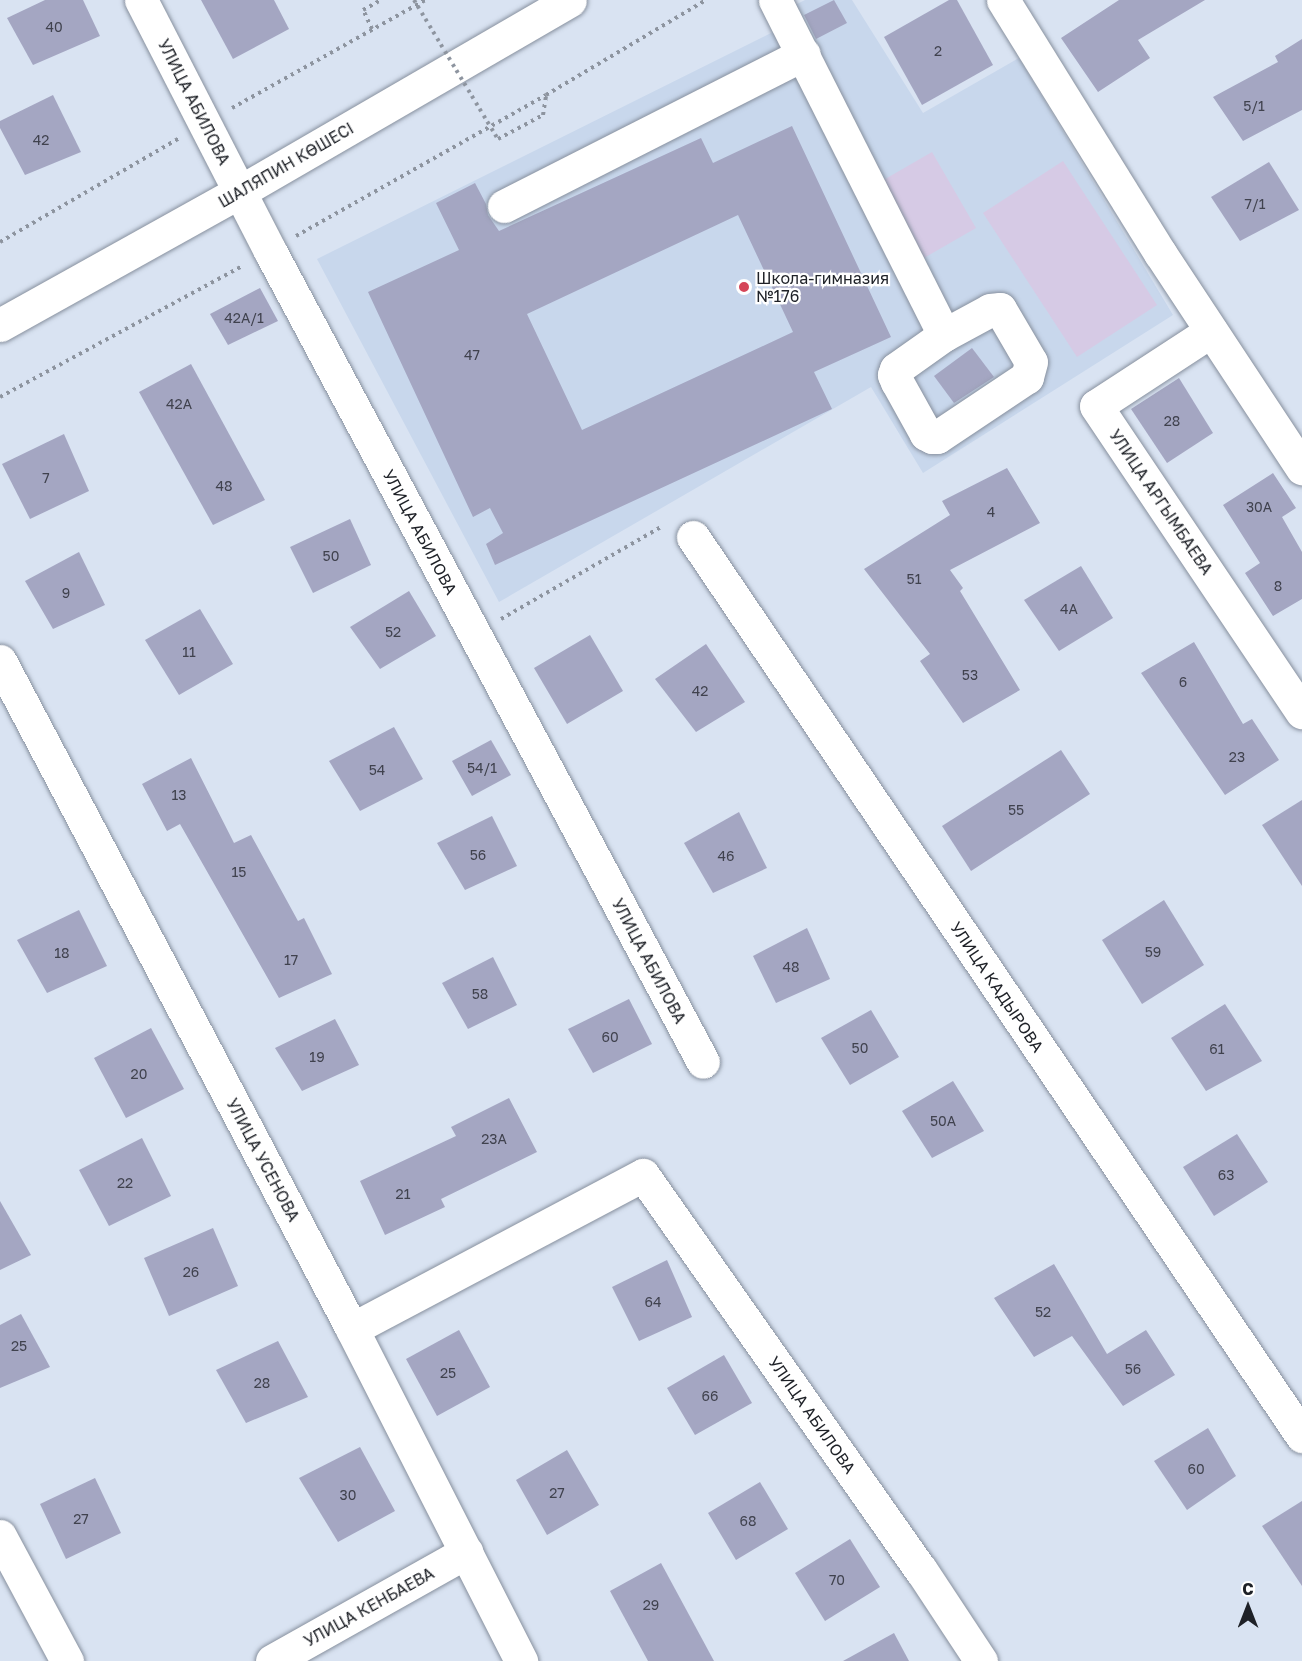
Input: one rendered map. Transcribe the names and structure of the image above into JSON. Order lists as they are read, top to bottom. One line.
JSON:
{"streets":{"street":["УЛИЦА АБИЛОВА","ШАЛЯПИН КӨШЕСІ","УЛИЦА АРГЫМБАЕВА","УЛИЦА КАДЫРОВА","УЛИЦА УСЕНОВА","УЛИЦА КЕНБАЕВА"]},"crossings":[["УЛИЦА АБИЛОВА","ШАЛЯПИН КӨШЕСІ"],["УЛИЦА АБИЛОВА","УЛИЦА УСЕНОВА"],["УЛИЦА УСЕНОВА","УЛИЦА КЕНБАЕВА"]],"places":["Школа-гимназия №176"],"house_numbers":["40","2","5/1","42","7/1","42А/1","47","42А","28","7","48","30А","4","50","51","8","9","4А","52","11","53","6","42","23","54/1","54","13","55","56","46","15","59","18","17","48","58","60","50","61","19","20","50А","23А","63","22","21","26","64","52","25","56","25","28","66","60","27","30","27","68","70","29"],"north":"top"}
